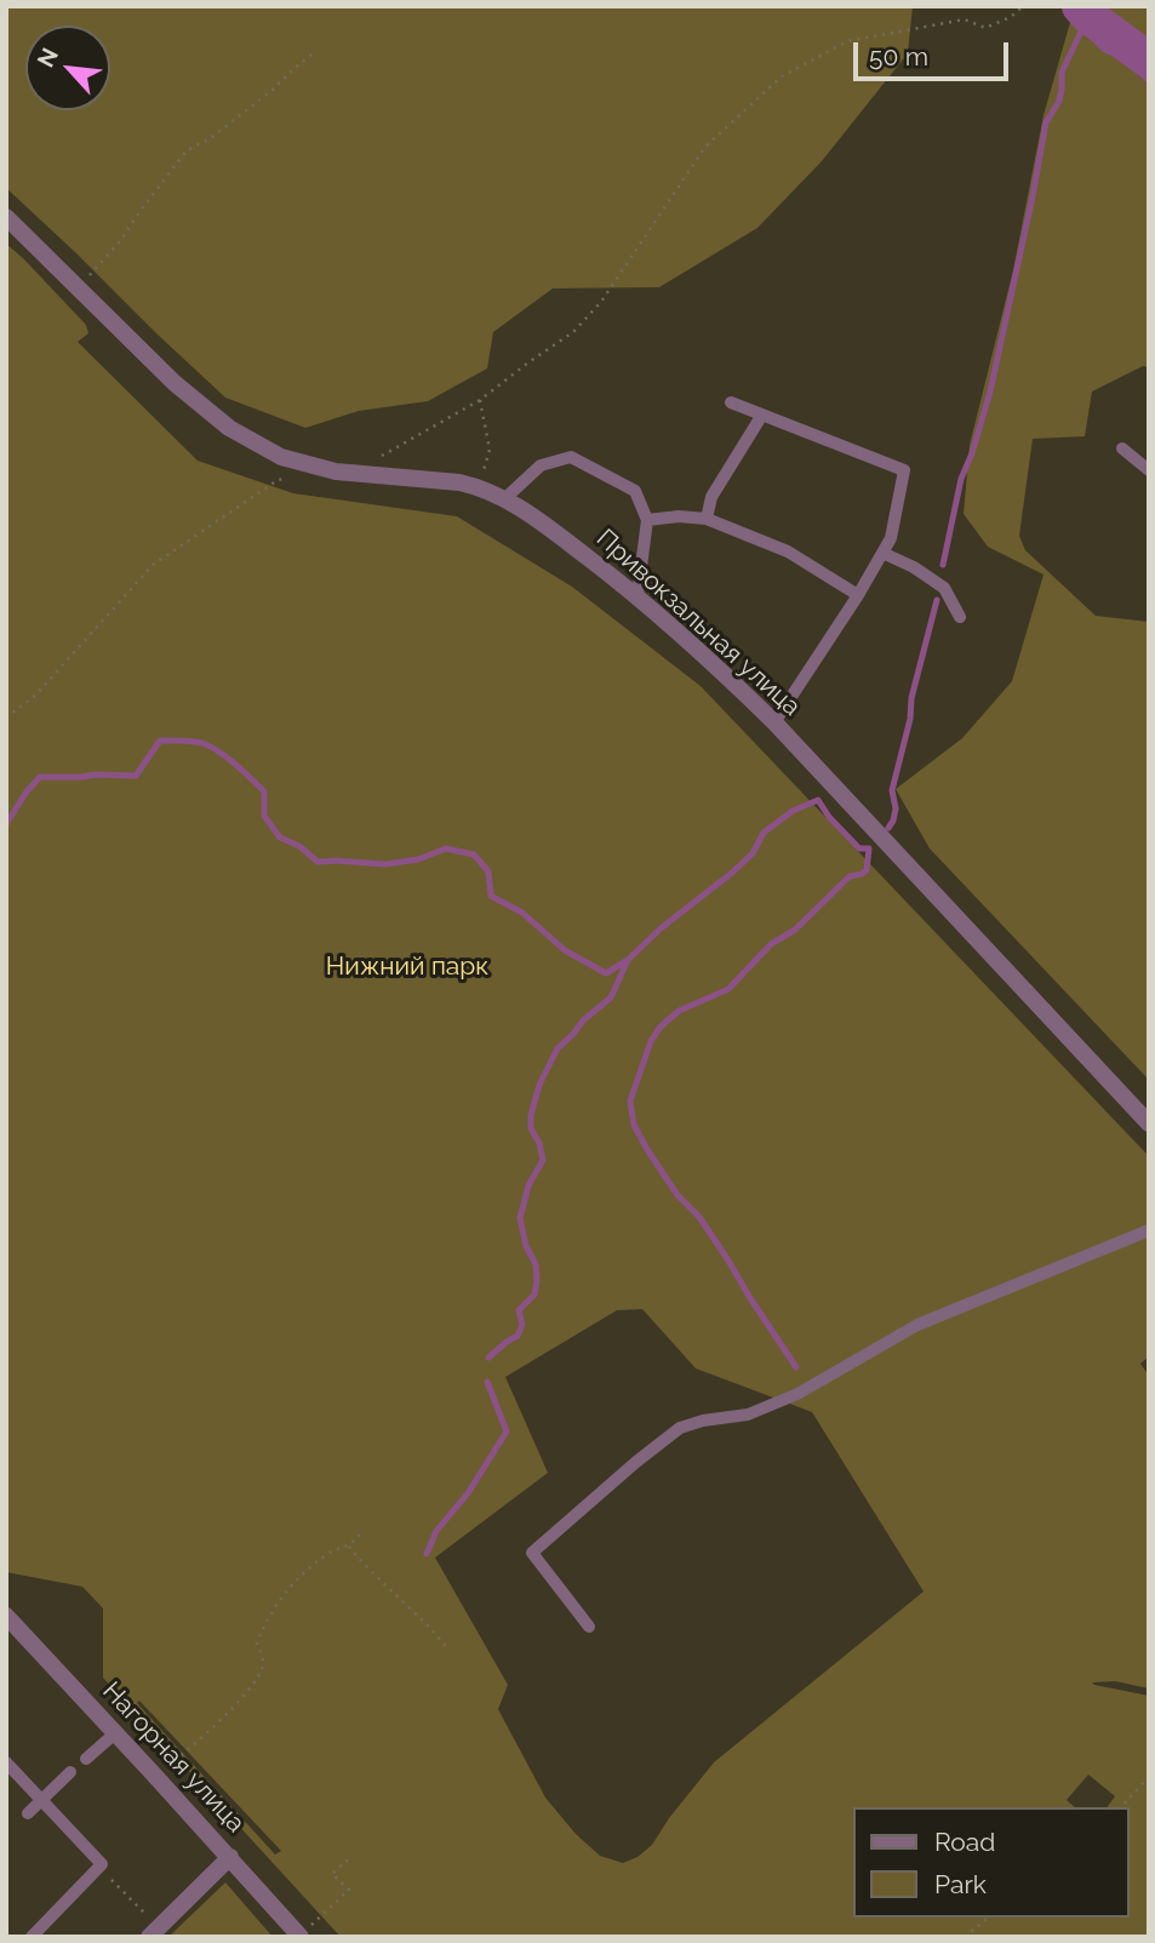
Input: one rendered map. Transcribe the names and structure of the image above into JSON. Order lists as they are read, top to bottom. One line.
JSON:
{"streets":{"street":["Привокзальная улица","Нагорная улица"]},"parks":["Нижний парк"],"legend":["Road","Park"],"scale_bar":"50 m","north":"top left"}
